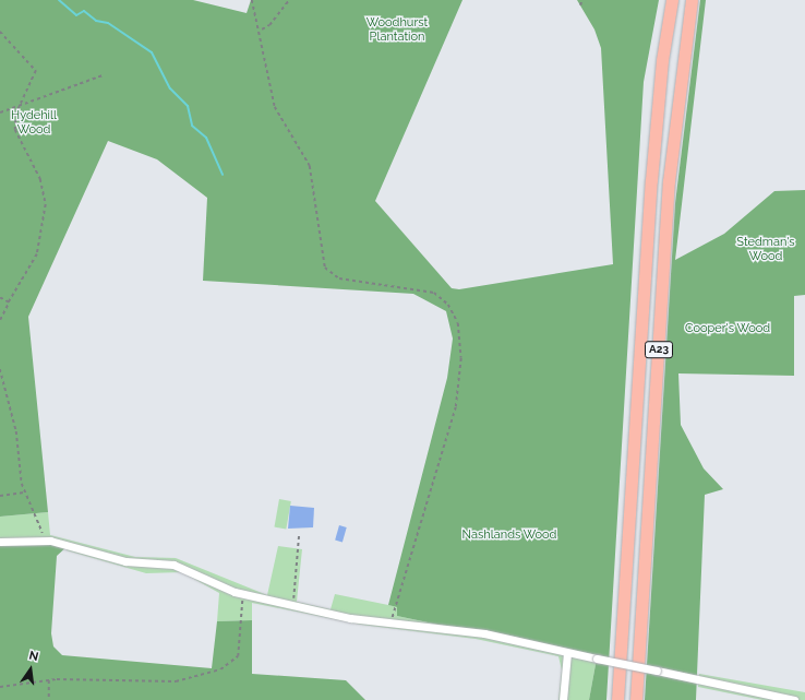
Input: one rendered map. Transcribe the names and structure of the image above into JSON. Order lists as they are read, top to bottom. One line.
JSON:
{"streets":{"highway":["A23"]},"parks":["Woodhurst Plantation","Hydehill Wood","Stedman's Wood","Cooper's Wood","Nashlands Wood"],"north":"top"}
